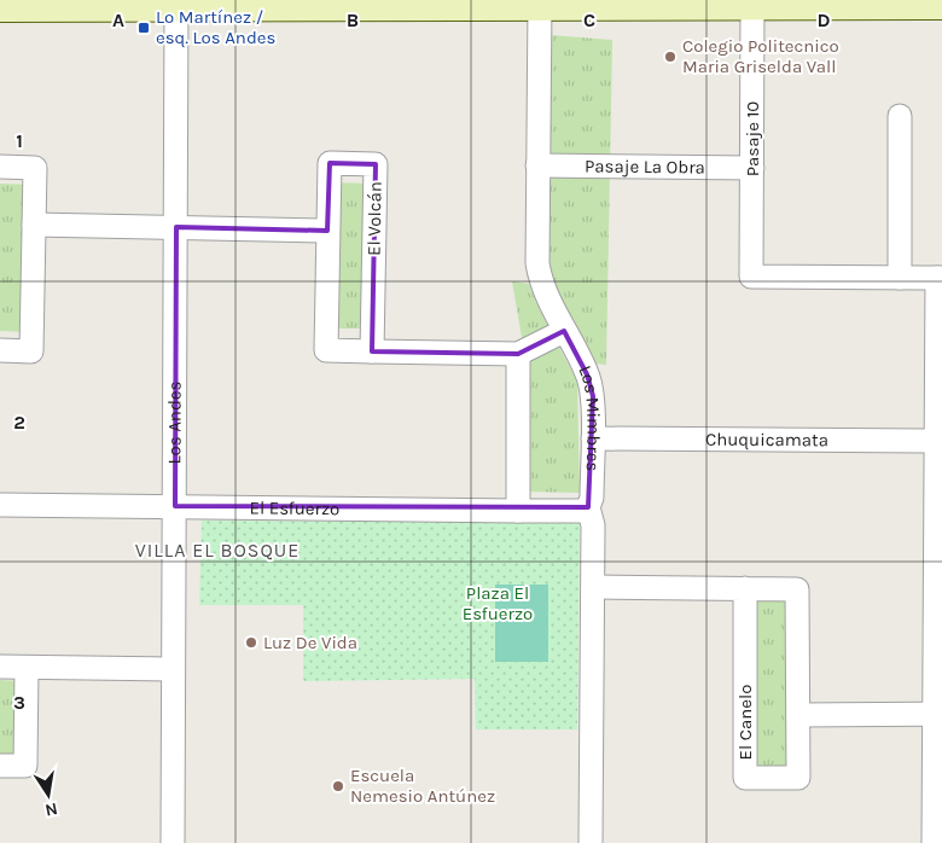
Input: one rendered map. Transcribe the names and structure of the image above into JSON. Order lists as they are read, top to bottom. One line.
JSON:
{"streets":{"street":["Pasaje 10","Pasaje La Obra","El Volcán","Los Mimbres","Los Andes","Chuquicamata","El Esfuerzo","El Canelo"]},"crossings":[["Pasaje 10","Pasaje La Obra"],["Pasaje La Obra","Los Mimbres"],["El Volcán","Los Mimbres"],["Los Mimbres","Chuquicamata"],["Los Mimbres","El Esfuerzo"],["Los Mimbres","El Canelo"],["Los Andes","El Esfuerzo"]],"districts":["VILLA EL BOSQUE"],"parks":["Plaza El Esfuerzo"],"places":{"transit":["Lo Martínez / esq. Los Andes"],"other":["Colegio Politecnico Maria Griselda Vall","Luz De Vida","Escuela Nemesio Antúnez"]},"north":"bottom","grid":{"columns":["A","B","C","D"],"rows":["1","2","3"]}}
